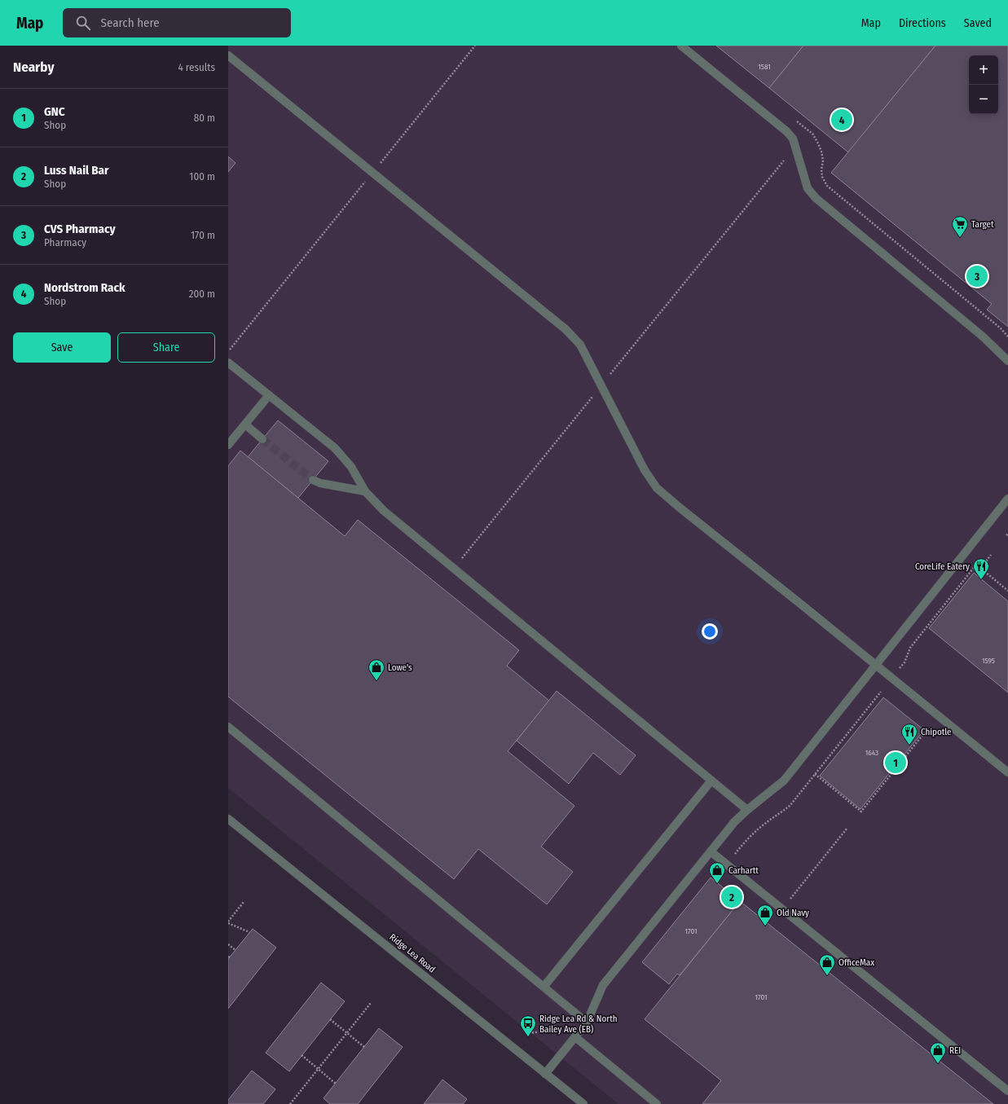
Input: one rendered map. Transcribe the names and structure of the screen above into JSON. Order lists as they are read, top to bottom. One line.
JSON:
{"streets":{"street":["Ridge Lea Road"]},"places":{"supermarket":["Target"],"restaurant":["CoreLife Eatery","Chipotle"],"shop":["Lowe's","Carhartt","Old Navy","OfficeMax","REI"],"bus stop":["Ridge Lea Rd & North Bailey Ave (EB)"]},"house_numbers":["1581","1595","1643","1701","1701"],"page":{"header":"Map","search":"Search here","nav":["Map","Directions","Saved"],"heading":["Nearby","4 results"],"map_buttons":["+","−"],"list":[{"mark":"1","name":"GNC","note":"Shop","value":"80 m"},{"mark":"2","name":"Luss Nail Bar","note":"Shop","value":"100 m"},{"mark":"3","name":"CVS Pharmacy","note":"Pharmacy","value":"170 m"},{"mark":"4","name":"Nordstrom Rack","note":"Shop","value":"200 m"}],"pins":["4","3","1","2"],"buttons":["Save","Share"]}}
